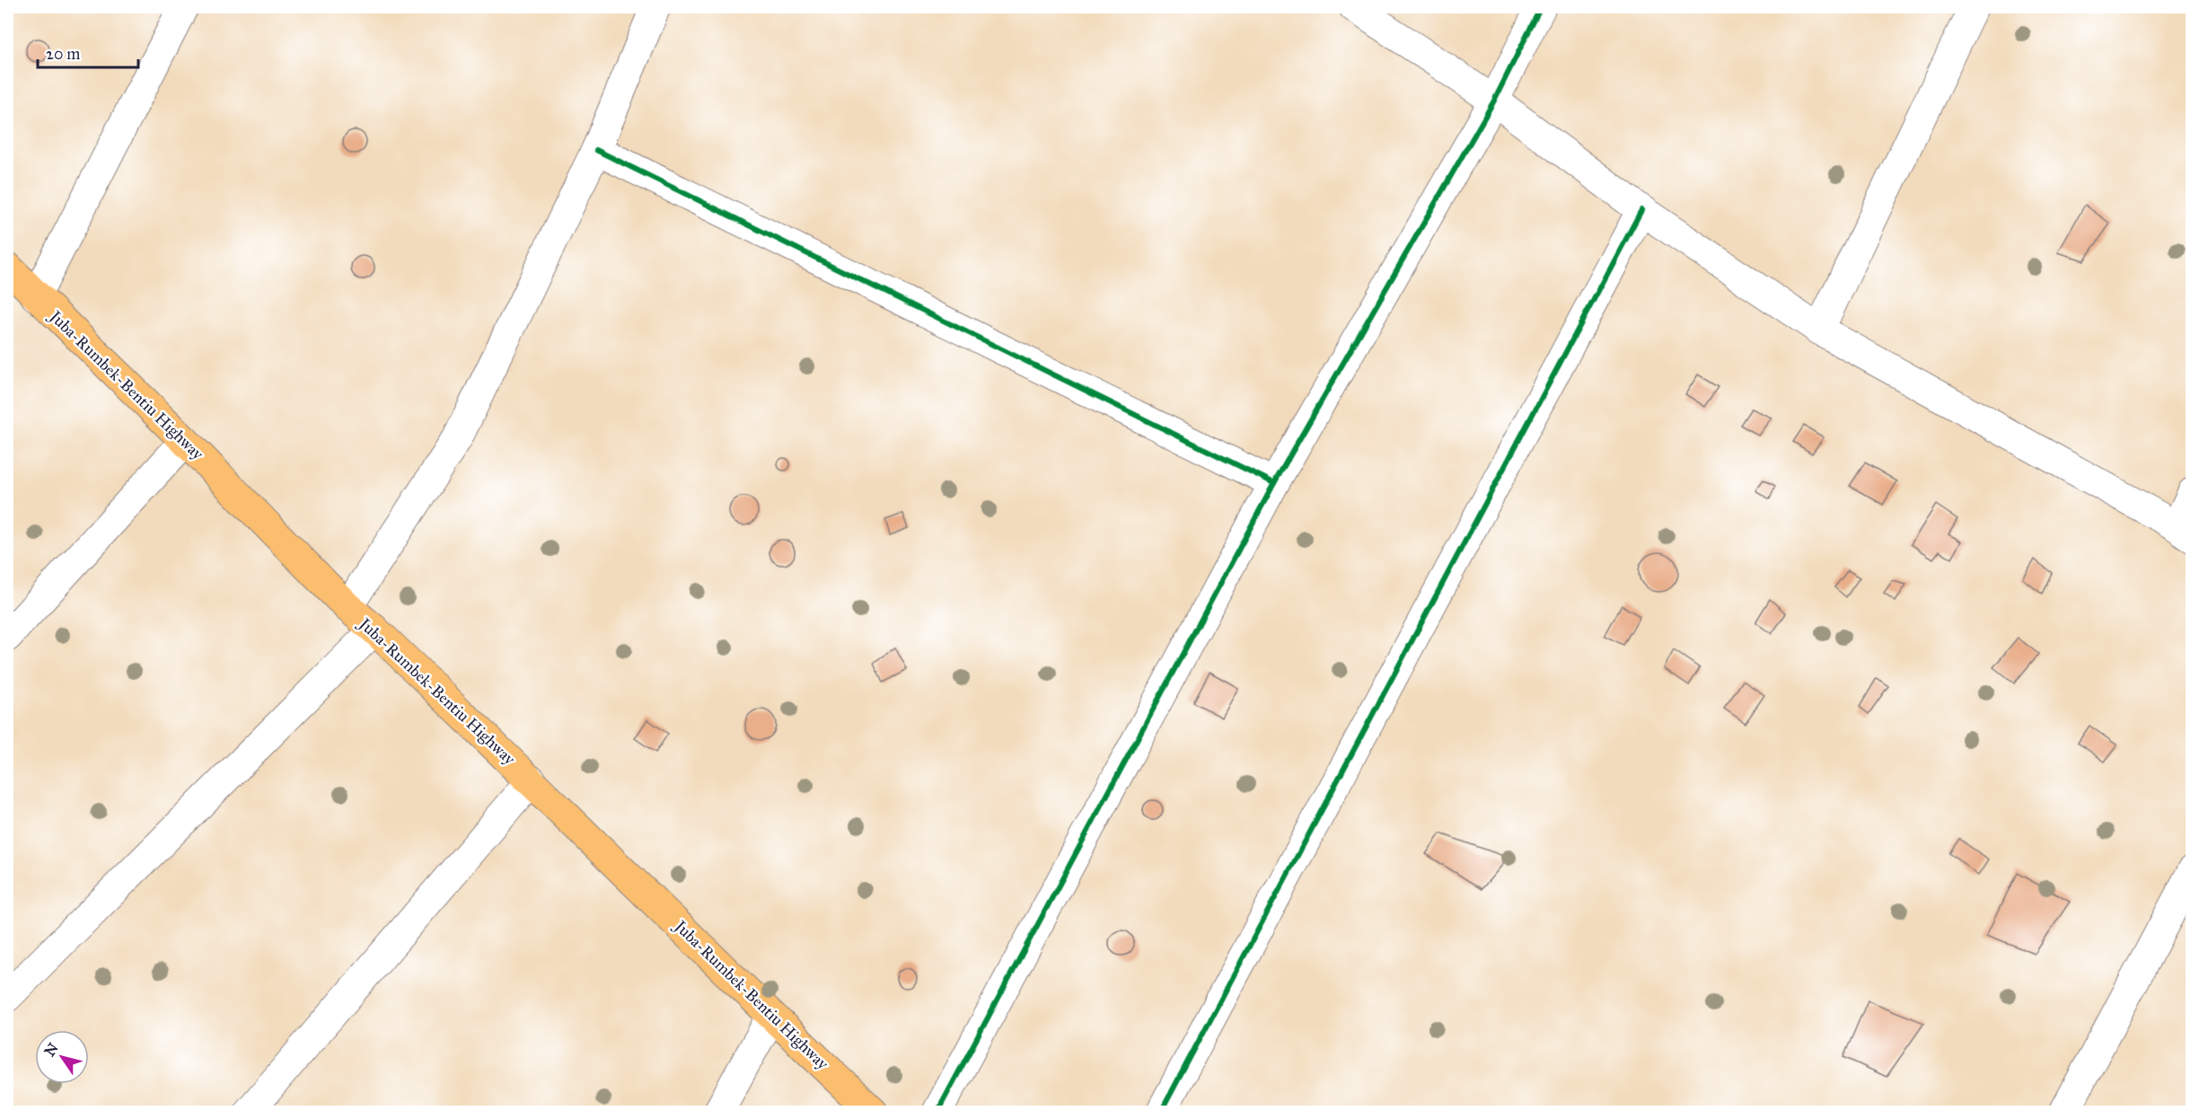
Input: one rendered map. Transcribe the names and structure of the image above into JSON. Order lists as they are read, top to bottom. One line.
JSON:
{"streets":{"main road":["Juba-Rumbek-Bentiu Highway"]},"scale_bar":"20 m","north":"top left"}
